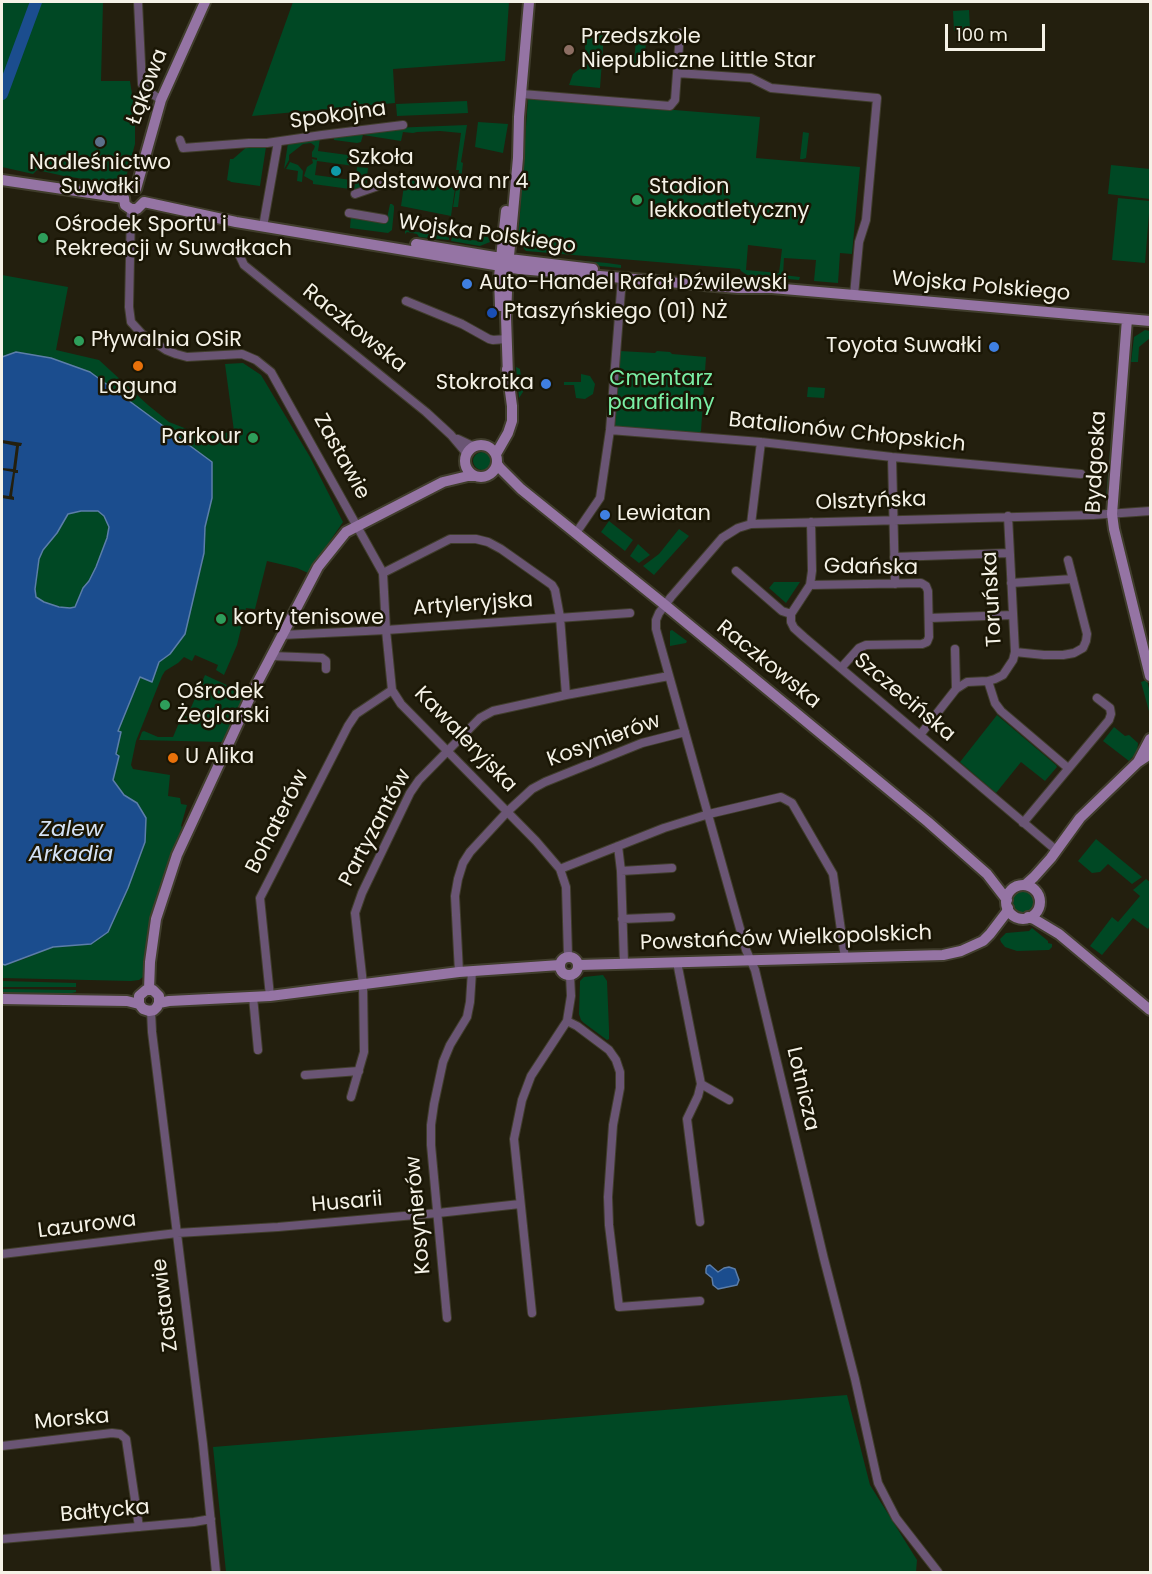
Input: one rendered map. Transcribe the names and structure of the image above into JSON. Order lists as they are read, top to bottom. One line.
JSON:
{"streets":{"street":["Łąkowa","Spokojna","Wojska Polskiego","Raczkowska","Batalionów Chłopskich","Zastawie","Bydgoska","Olsztyńska","Gdańska","Toruńska","Artyleryjska","Szczecińska","Kawaleryjska","Kosynierów","Bohaterów","Partyzantów","Powstańców Wielkopolskich","Lotnicza","Husarii","Lazurowa","Morska","Bałtycka"]},"crossings":[["Łąkowa","Zastawie"],["Spokojna","Wojska Polskiego"],["Wojska Polskiego","Bydgoska"],["Raczkowska","Olsztyńska"],["Raczkowska","Powstańców Wielkopolskich"],["Raczkowska","Lotnicza"],["Zastawie","Artyleryjska"],["Zastawie","Kawaleryjska"],["Zastawie","Husarii"],["Zastawie","Lazurowa"],["Zastawie","Bałtycka"],["Bydgoska","Olsztyńska"],["Olsztyńska","Toruńska"],["Olsztyńska","Lotnicza"],["Artyleryjska","Kawaleryjska"],["Kawaleryjska","Kosynierów"],["Kawaleryjska","Bohaterów"],["Kawaleryjska","Partyzantów"],["Kawaleryjska","Powstańców Wielkopolskich"],["Kosynierów","Lotnicza"],["Kosynierów","Husarii"],["Partyzantów","Lotnicza"],["Powstańców Wielkopolskich","Lotnicza"],["Husarii","Lazurowa"],["Morska","Bałtycka"]],"water":["Zalew Arkadia"],"parks":["Cmentarz parafialny"],"places":["Przedszkole Niepubliczne Little Star","Nadleśnictwo Suwałki","Szkoła Podstawowa nr 4","Stadion lekkoatletyczny","Ośrodek Sportu i Rekreacji w Suwałkach","Auto-Handel Rafał Dźwilewski","Ptaszyńskiego (01) NŻ","Pływalnia OSiR","Toyota Suwałki","Laguna","Stokrotka","Parkour","Lewiatan","korty tenisowe","Ośrodek Żeglarski","U Alika"],"scale_bar":"100 m"}
